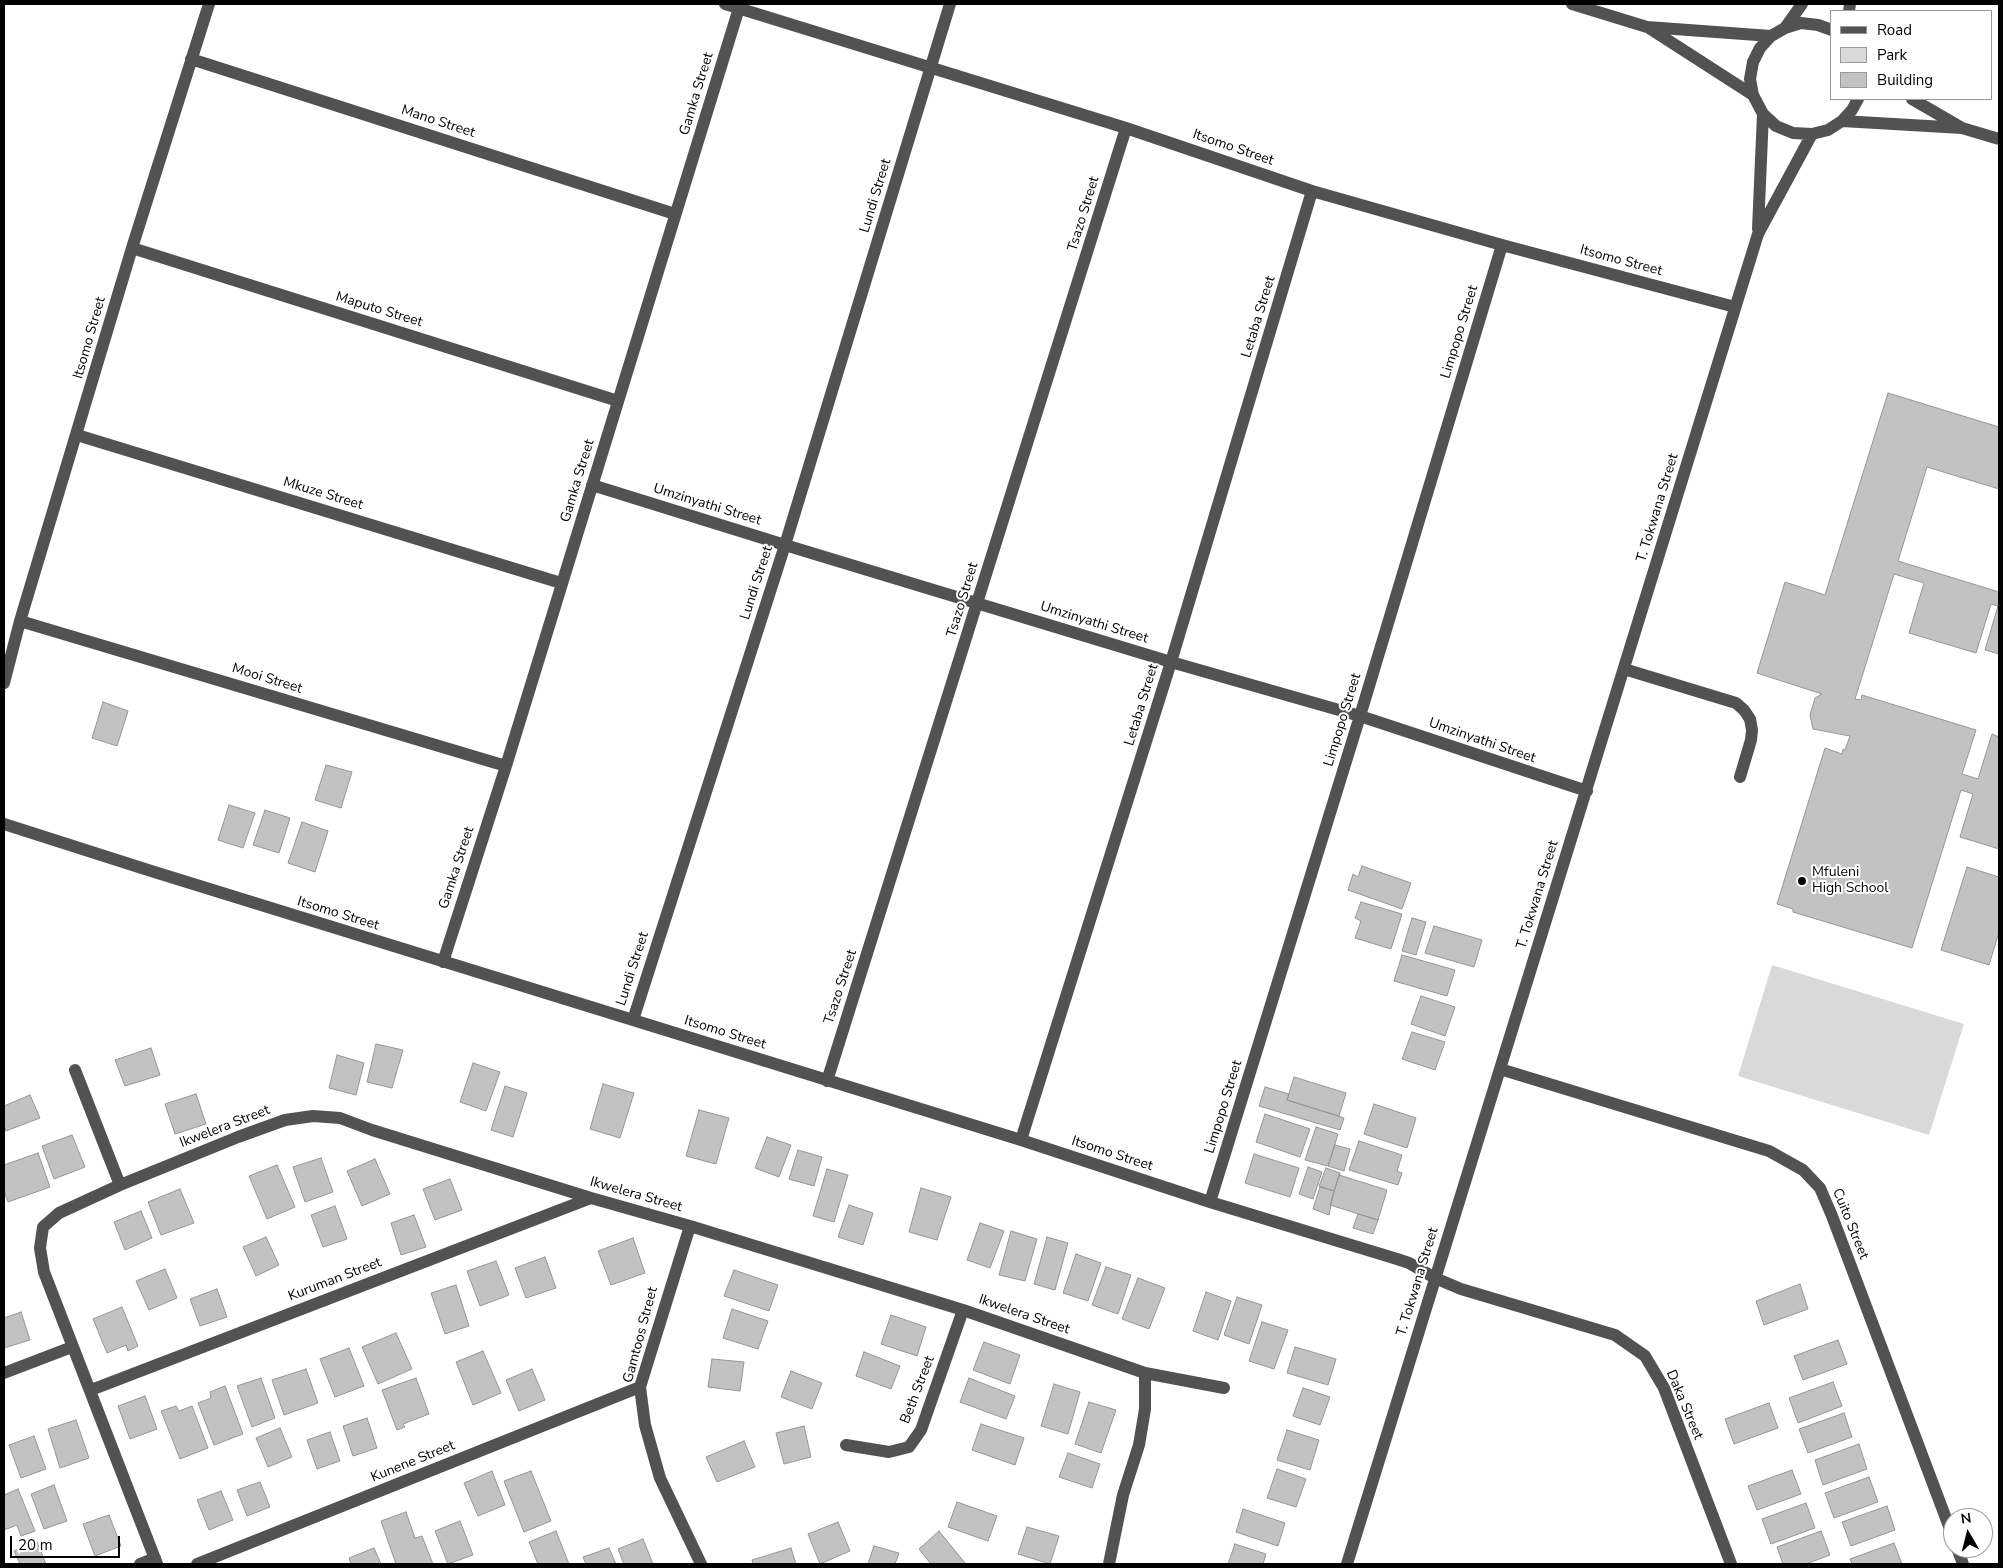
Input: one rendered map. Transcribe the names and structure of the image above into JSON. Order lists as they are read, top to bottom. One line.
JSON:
{"streets":{"street":["Gamka Street","Mano Street","Itsomo Street","Lundi Street","Tsazo Street","Maputo Street","Letaba Street","Limpopo Street","Mkuze Street","Umzinyathi Street","T. Tokwana Street","Mooi Street","Ikwelera Street","Cuito Street","Kuruman Street","Gamtoos Street","Beth Street","Daka Street","Kunene Street"]},"crossings":[["Gamka Street","Mano Street"],["Gamka Street","Itsomo Street"],["Gamka Street","Maputo Street"],["Gamka Street","Mkuze Street"],["Gamka Street","Umzinyathi Street"],["Gamka Street","Mooi Street"],["Mano Street","Itsomo Street"],["Itsomo Street","Lundi Street"],["Itsomo Street","Tsazo Street"],["Itsomo Street","Maputo Street"],["Itsomo Street","Letaba Street"],["Itsomo Street","Limpopo Street"],["Itsomo Street","Mkuze Street"],["Itsomo Street","T. Tokwana Street"],["Itsomo Street","Mooi Street"],["Itsomo Street","Daka Street"],["Lundi Street","Umzinyathi Street"],["Tsazo Street","Umzinyathi Street"],["Letaba Street","Umzinyathi Street"],["Limpopo Street","Umzinyathi Street"],["Umzinyathi Street","T. Tokwana Street"],["T. Tokwana Street","Cuito Street"],["T. Tokwana Street","Daka Street"],["Ikwelera Street","Kuruman Street"],["Ikwelera Street","Gamtoos Street"],["Ikwelera Street","Beth Street"],["Gamtoos Street","Kunene Street"]],"places":["Mfuleni High School"],"legend":["Road","Park","Building"],"scale_bar":"20 m","north":"top"}
